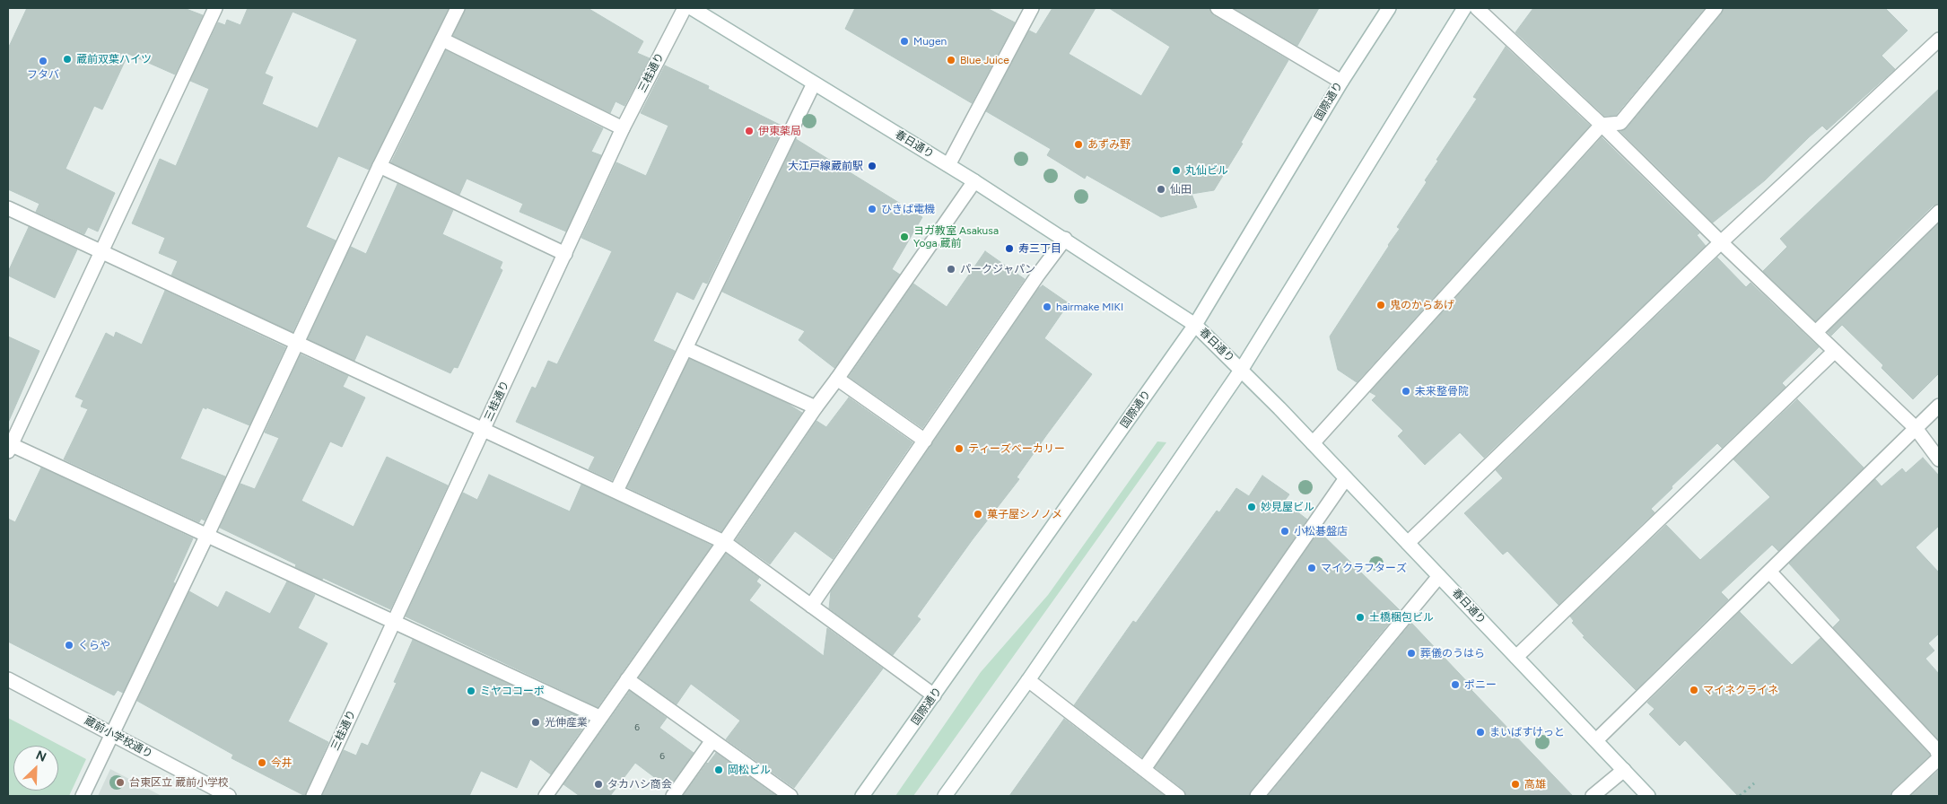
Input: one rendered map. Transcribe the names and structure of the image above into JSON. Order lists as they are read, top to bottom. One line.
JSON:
{"streets":{"street":["三桂通り","国際通り","春日通り","蔵前小学校通り"]},"crossings":[["国際通り","春日通り"]],"places":["Mugen","蔵前双葉ハイツ","Blue Juice","フタバ","伊東薬局","あずみ野","大江戸線蔵前駅","丸仙ビル","仙田","ひきば電機","ヨガ教室 Asakusa Yoga 蔵前","寿三丁目","パークジャパン","鬼のからあげ","hairmake MIKI","未来整骨院","ティーズベーカリー","妙見屋ビル","菓子屋シノノメ","小松碁盤店","マイクラフターズ","土橋梱包ビル","くらや","葬儀のうはら","ポニー","マイネクライネ","ミヤココーポ","光伸産業","まいばすけっと","今井","岡松ビル","台東区立 蔵前小学校","タカハシ商会","高雄"],"house_numbers":["6","6"],"north":"top right"}
